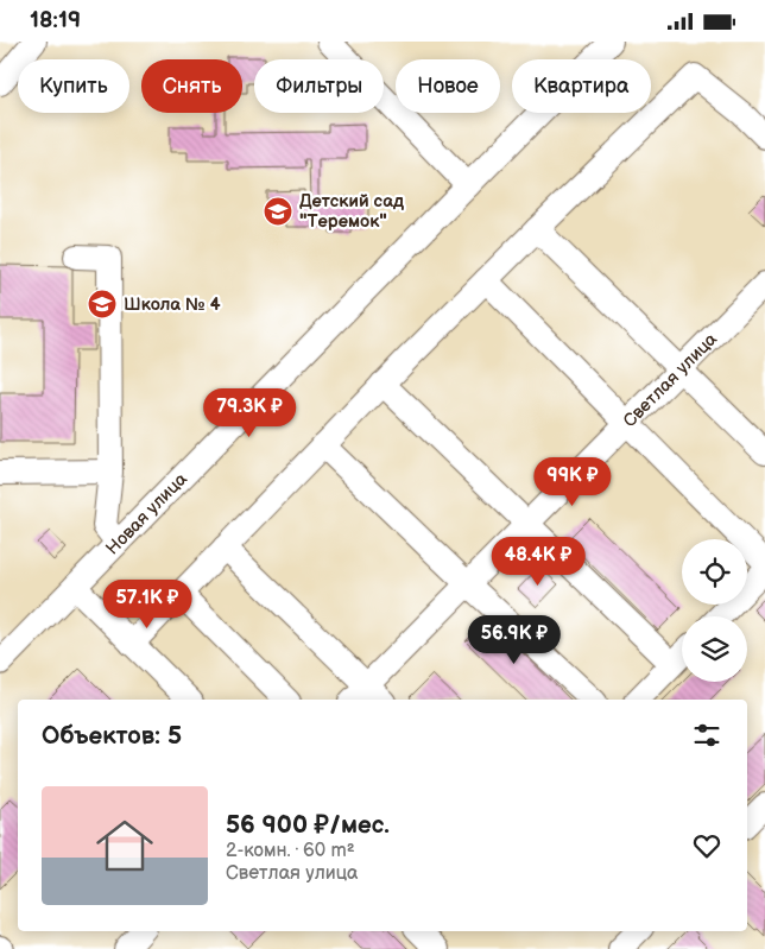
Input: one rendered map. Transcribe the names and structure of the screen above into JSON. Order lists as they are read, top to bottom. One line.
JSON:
{"streets":{"street":["Светлая улица","Новая улица"]},"places":{"school or university":["Детский сад \"Теремок\"","Школа № 4"]},"page":{"status":"18:19","chip":["Купить","Снять","Фильтры","Новое","Квартира"],"price":["79.3K ₽","99K ₽","48.4K ₽","57.1K ₽","56.9K ₽"],"heading":"Объектов: 5","list":[{"name":"56 900 ₽/мес.","note":"2-комн. · 60 m² · Светлая улица"}]}}
